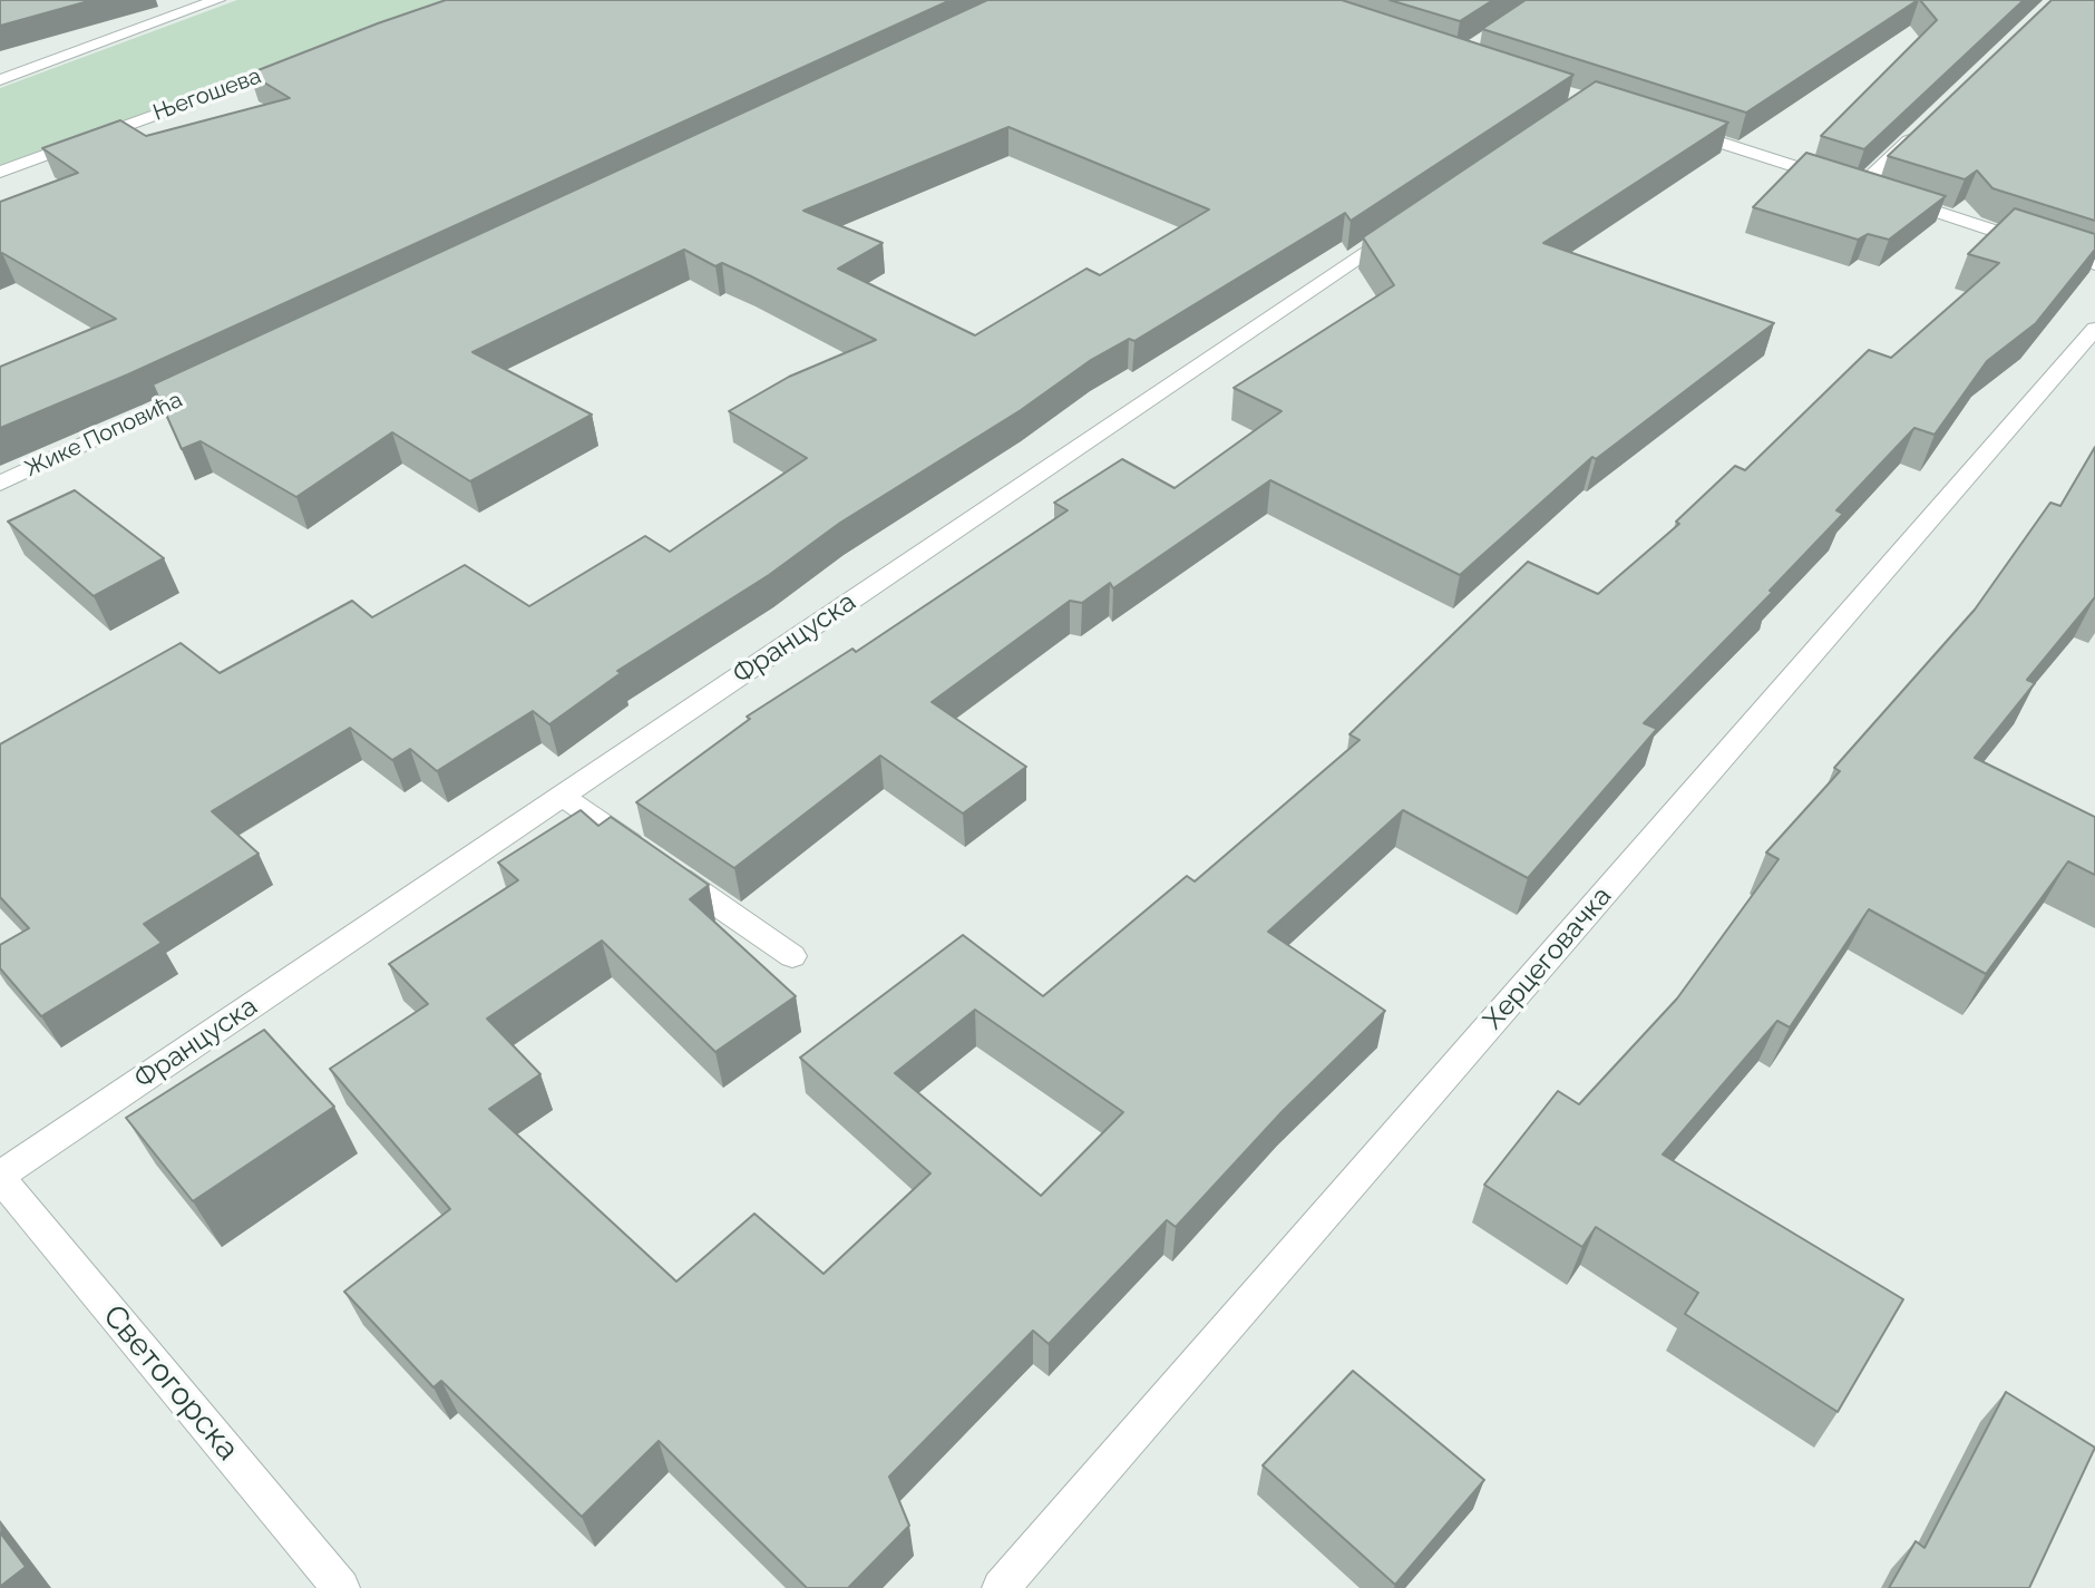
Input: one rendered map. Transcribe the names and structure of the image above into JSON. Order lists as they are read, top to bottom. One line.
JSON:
{"streets":{"street":["Његошева","Жике Поповића","Француска","Херцеговачка","Светогорска"]},"crossings":[["Француска","Светогорска"]]}
